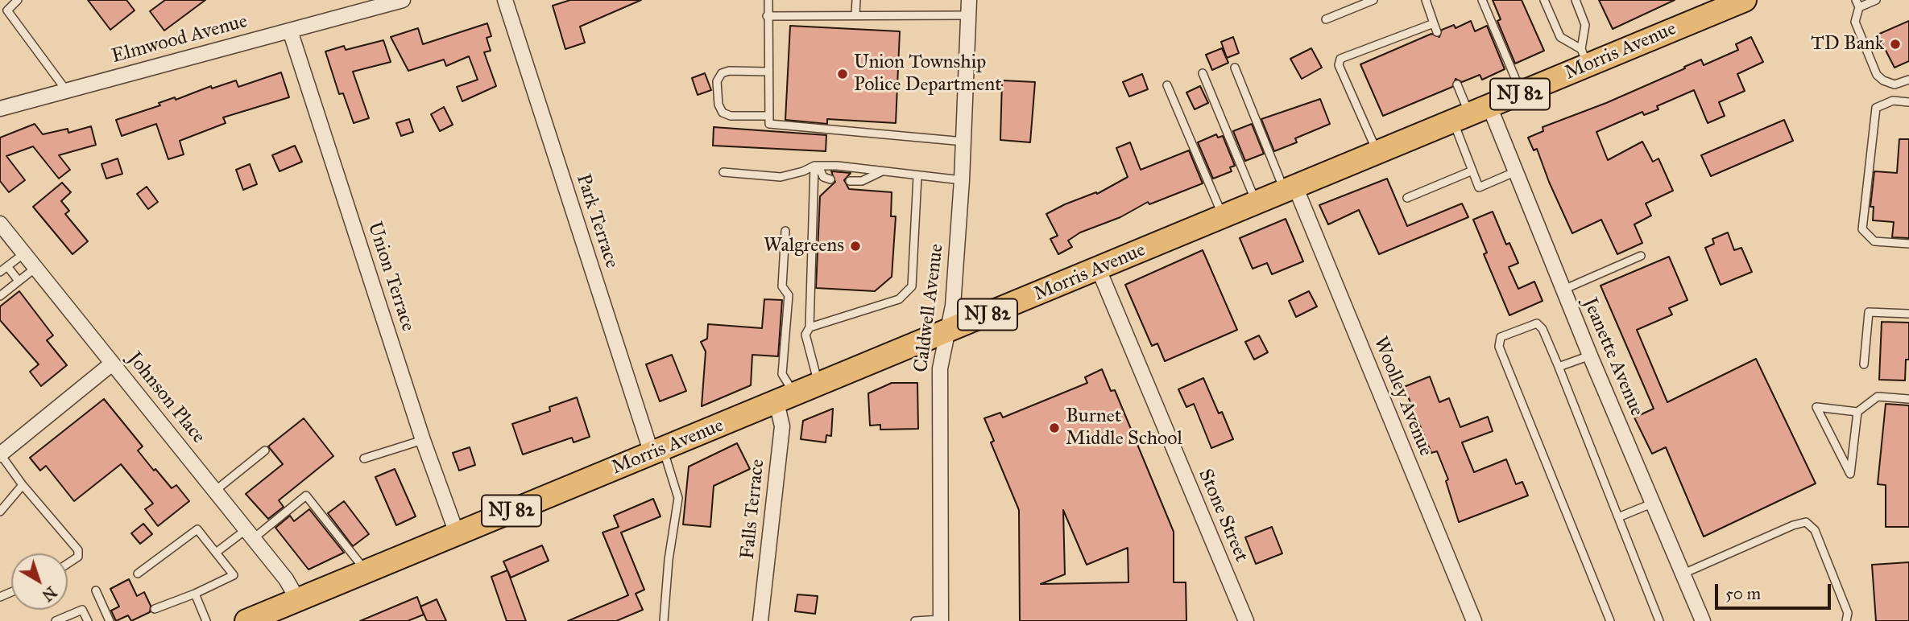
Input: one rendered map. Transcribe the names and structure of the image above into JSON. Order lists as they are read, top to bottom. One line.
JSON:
{"streets":{"main road":["Morris Avenue","NJ 82"],"street":["Elmwood Avenue","Park Terrace","Union Terrace","Caldwell Avenue","Jeanette Avenue","Woolley Avenue","Johnson Place","Falls Terrace","Stone Street"]},"crossings":[["Elmwood Avenue","Union Terrace"],["Morris Avenue","Park Terrace"],["Morris Avenue","Union Terrace"],["Morris Avenue","Caldwell Avenue"],["Morris Avenue","Jeanette Avenue"],["Morris Avenue","Woolley Avenue"],["Morris Avenue","Johnson Place"],["Morris Avenue","Falls Terrace"],["Morris Avenue","Stone Street"]],"places":["TD Bank","Union Township Police Department","Walgreens","Burnet Middle School"],"scale_bar":"50 m","north":"bottom right"}
